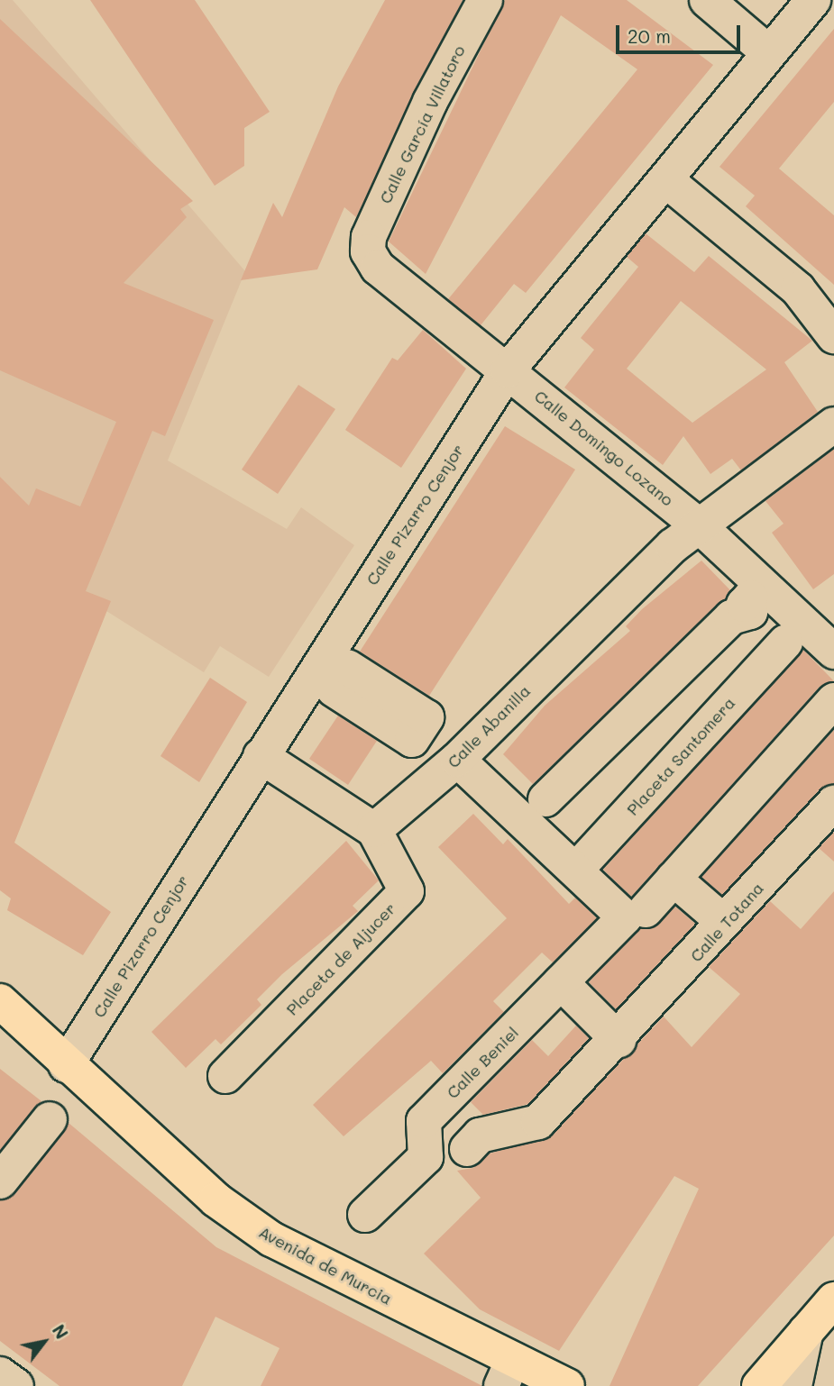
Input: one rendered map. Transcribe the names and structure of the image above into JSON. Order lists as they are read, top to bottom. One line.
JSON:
{"streets":{"main road":["Avenida de Murcia"],"street":["Calle García Villatoro","Calle Domingo Lozano","Calle Pizarro Cenjor","Calle Abanilla","Placeta Santomera","Calle Totana","Placeta de Aljucer","Calle Beniel"]},"crossings":[["Calle García Villatoro","Calle Domingo Lozano"],["Calle Domingo Lozano","Calle Pizarro Cenjor"],["Calle Domingo Lozano","Calle Abanilla"],["Calle Pizarro Cenjor","Avenida de Murcia"],["Calle Abanilla","Placeta de Aljucer"]],"scale_bar":"20 m","north":"top right"}
